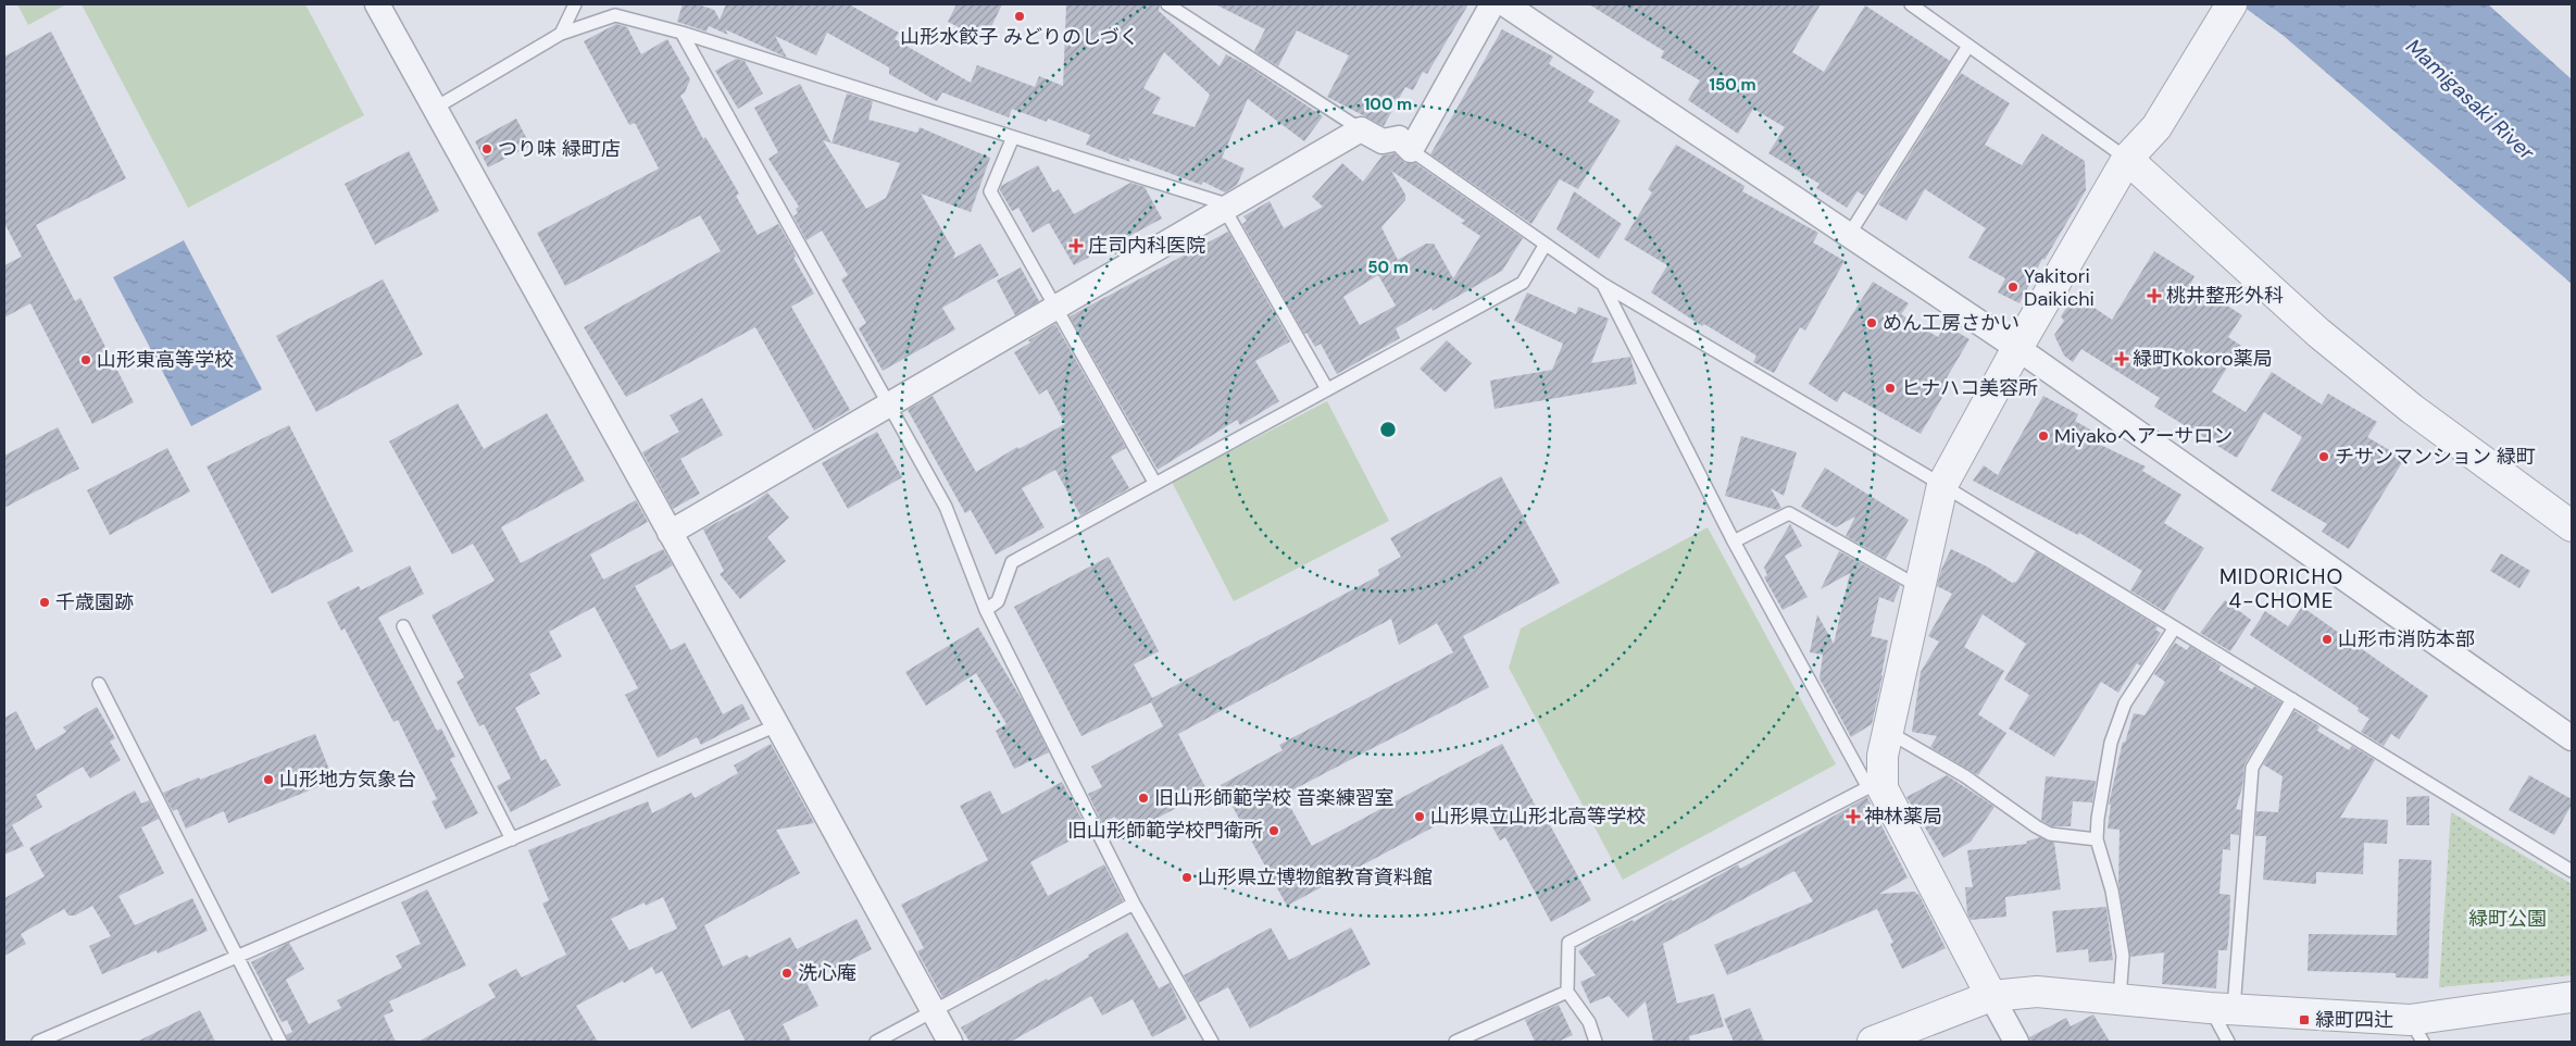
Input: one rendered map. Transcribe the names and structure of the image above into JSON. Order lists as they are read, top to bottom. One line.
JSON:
{"districts":["MIDORICHO 4-CHOME"],"water":["Mamigasaki River"],"parks":["緑町公園"],"places":{"other":["山形水餃子 みどりのしづく","つり味 緑町店","Yakitori Daikichi","めん工房さかい","山形東高等学校","ヒナハコ美容所","Miyakoヘアーサロン","チサンマンション 緑町","千歳園跡","山形市消防本部","山形地方気象台","旧山形師範学校 音楽練習室","山形県立山形北高等学校","旧山形師範学校門衛所","山形県立博物館教育資料館","洗心庵"],"health":["庄司内科医院","桃井整形外科","緑町Kokoro薬局","神林薬局"],"transit":["緑町四辻"]},"rings":["150 m","100 m","50 m"]}
